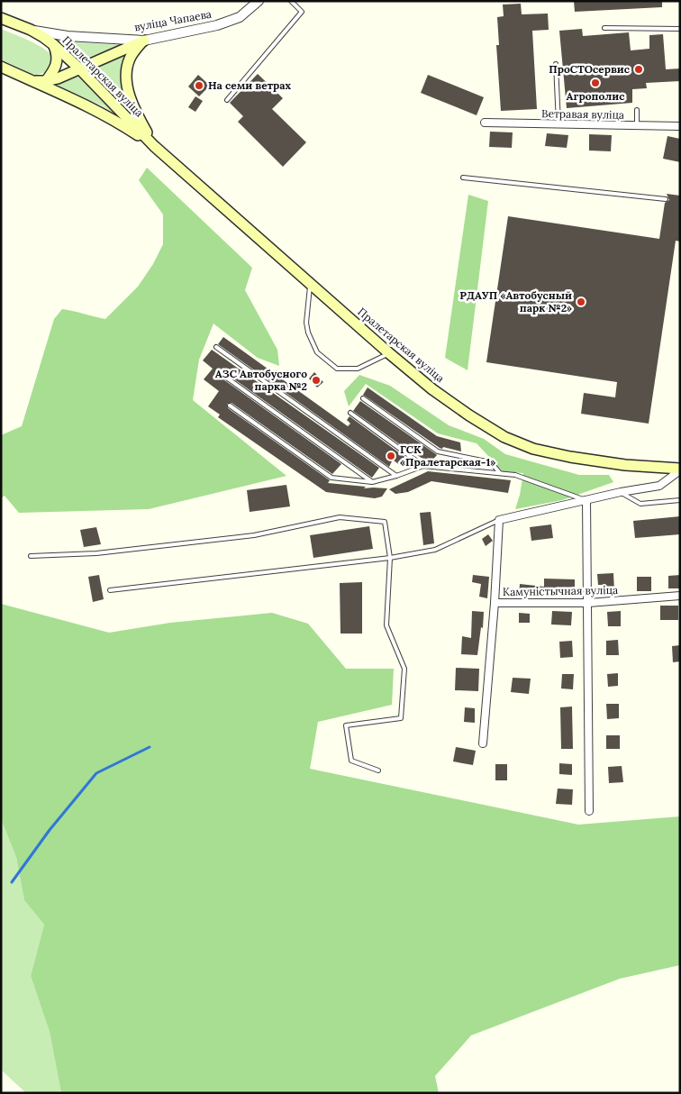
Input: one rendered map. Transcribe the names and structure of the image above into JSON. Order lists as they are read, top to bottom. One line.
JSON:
{"streets":{"main road":["Пралетарская вуліца"],"street":["вуліца Чапаева","Ветравая вуліца","Камуністычная вуліца"]},"crossings":[["вуліца Чапаева","Пралетарская вуліца"]],"places":["ПроСТОсервис","Агрополис","На семи ветрах","РДАУП «Автобусный парк №2»","АЗС Автобусного парка №2","ГСК «Пралетарская-1»"]}
